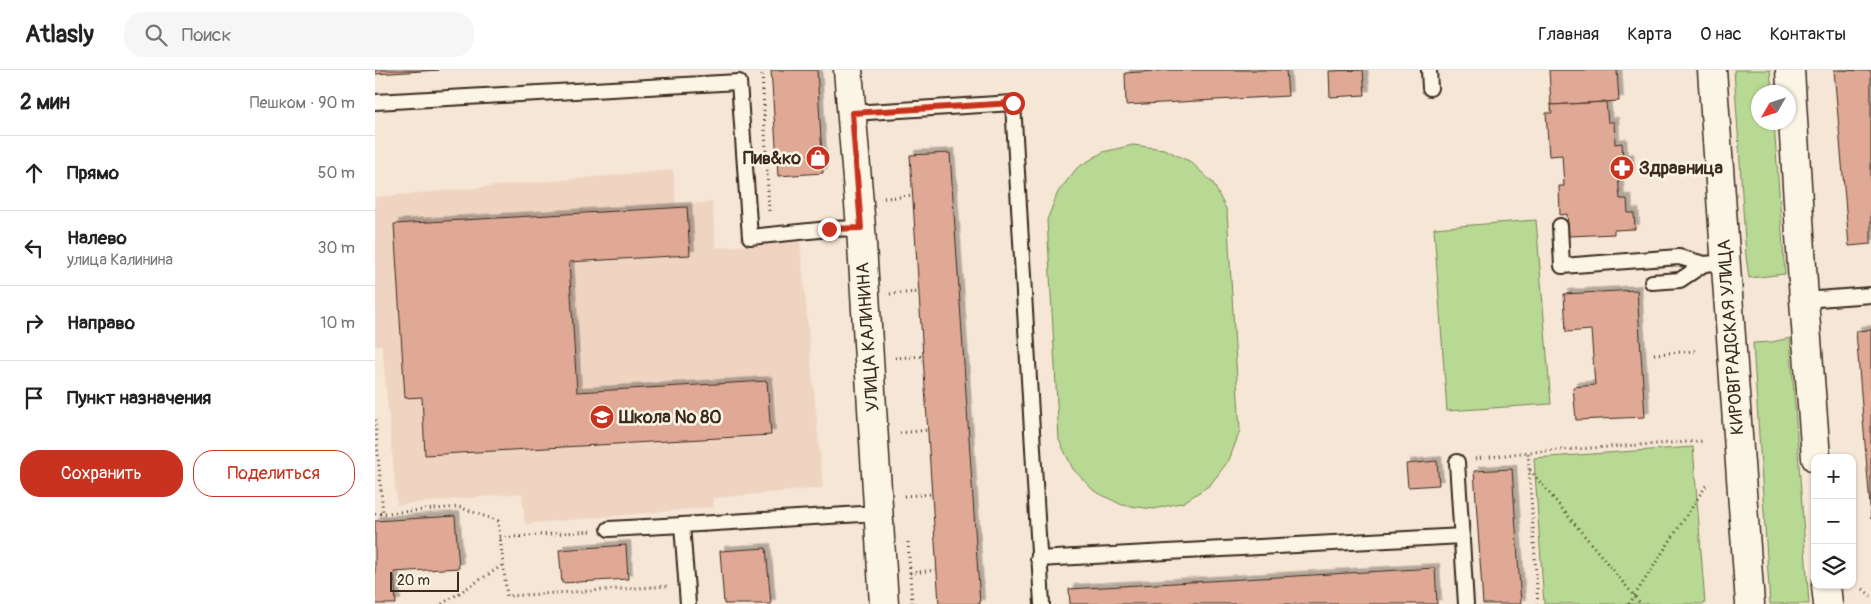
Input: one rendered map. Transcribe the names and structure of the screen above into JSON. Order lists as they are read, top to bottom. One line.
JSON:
{"streets":{"main road":["УЛИЦА КАЛИНИНА","КИРОВГРАДСКАЯ УЛИЦА"]},"places":{"shop":["Пив&ко"],"pharmacy":["Здравница"],"school or university":["Школа № 80"]},"scale_bar":"20 m","north":"bottom left","page":{"header":"Atlasly","search":"Поиск","nav":["Главная","Карта","О нас","Контакты"],"heading":["2 мин","Пешком · 90 m"],"list":[["Прямо","50 m"],["Налево","улица Калинина","30 m"],["Направо","10 m"],"Пункт назначения"],"buttons":["Сохранить","Поделиться"],"map_buttons":["+","−"],"scale":"20 m"}}
